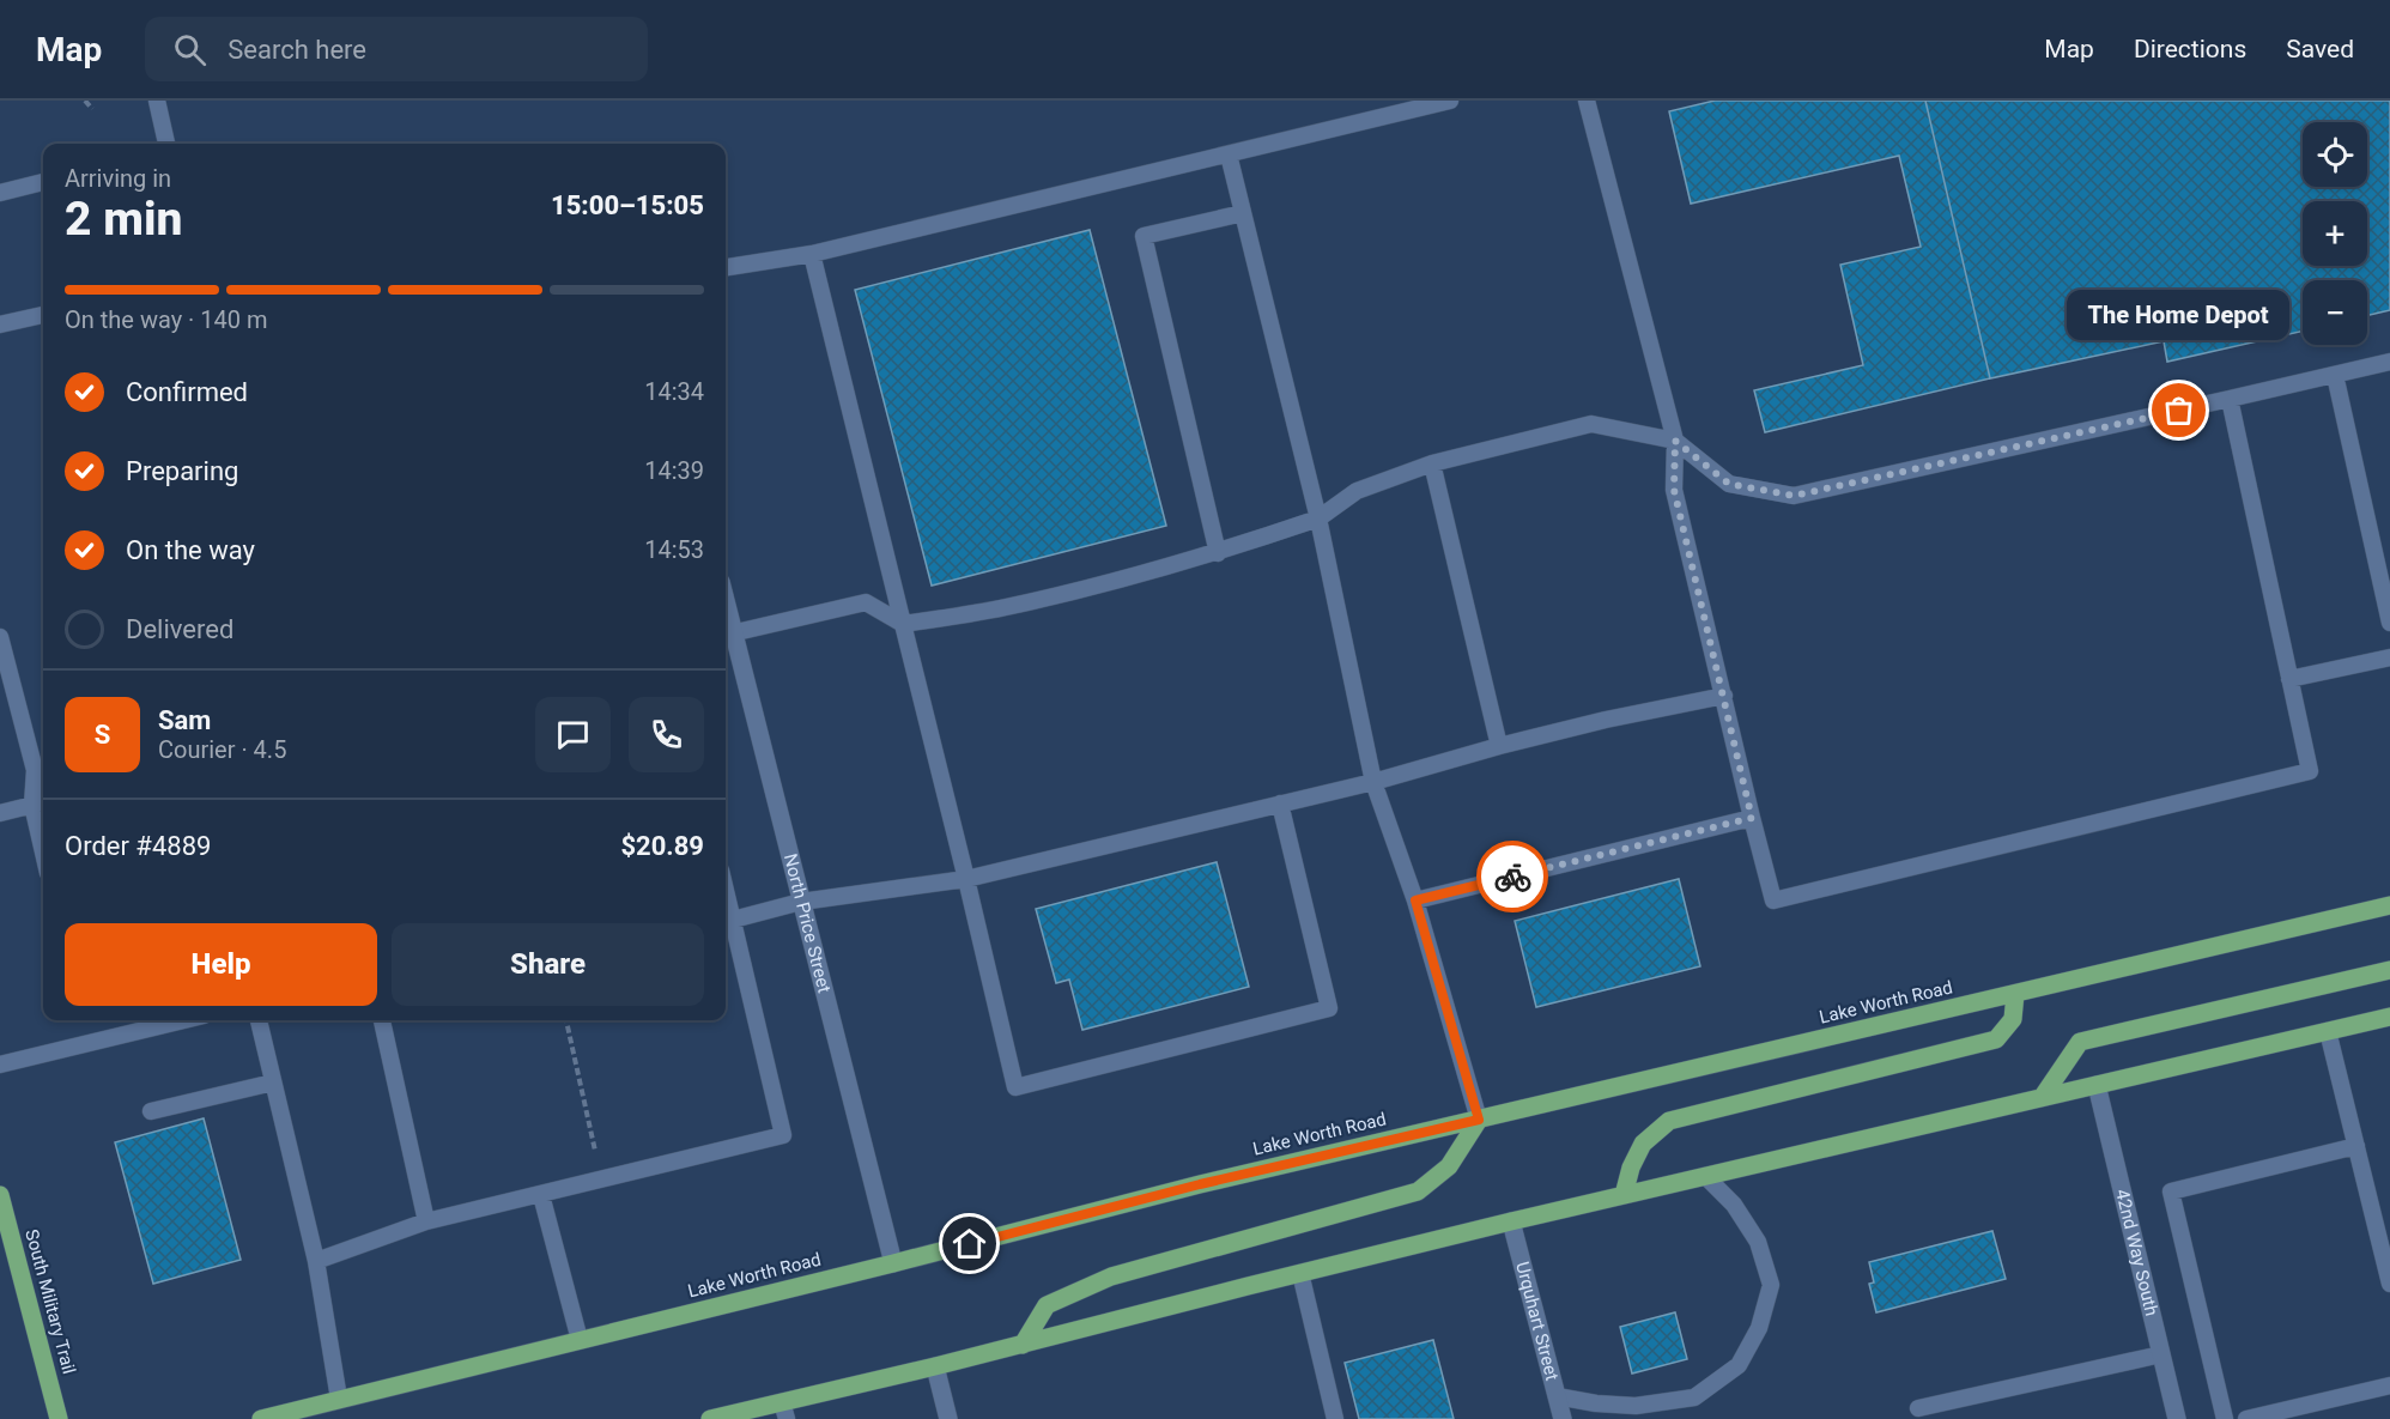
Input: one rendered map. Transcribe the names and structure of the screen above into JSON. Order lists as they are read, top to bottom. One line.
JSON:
{"streets":{"main road":["Lake Worth Road","South Military Trail"],"street":["North Price Street","42nd Way South","Urquhart Street"]},"crossings":[["North Price Street","Lake Worth Road"]],"places":["The Home Depot"],"page":{"header":"Map","search":"Search here","nav":["Map","Directions","Saved"],"map_buttons":["+","−"],"heading":["2 min","Arriving in","15:00–15:05"],"panel":["Sam","Courier · 4.5","Order #4889","$20.89"],"bar":"On the way · 140 m","bubble":"The Home Depot","list":[["Confirmed","14:34"],["Preparing","14:39"],["On the way","14:53"],"Delivered"],"round":"S","buttons":["Help","Share"]}}
